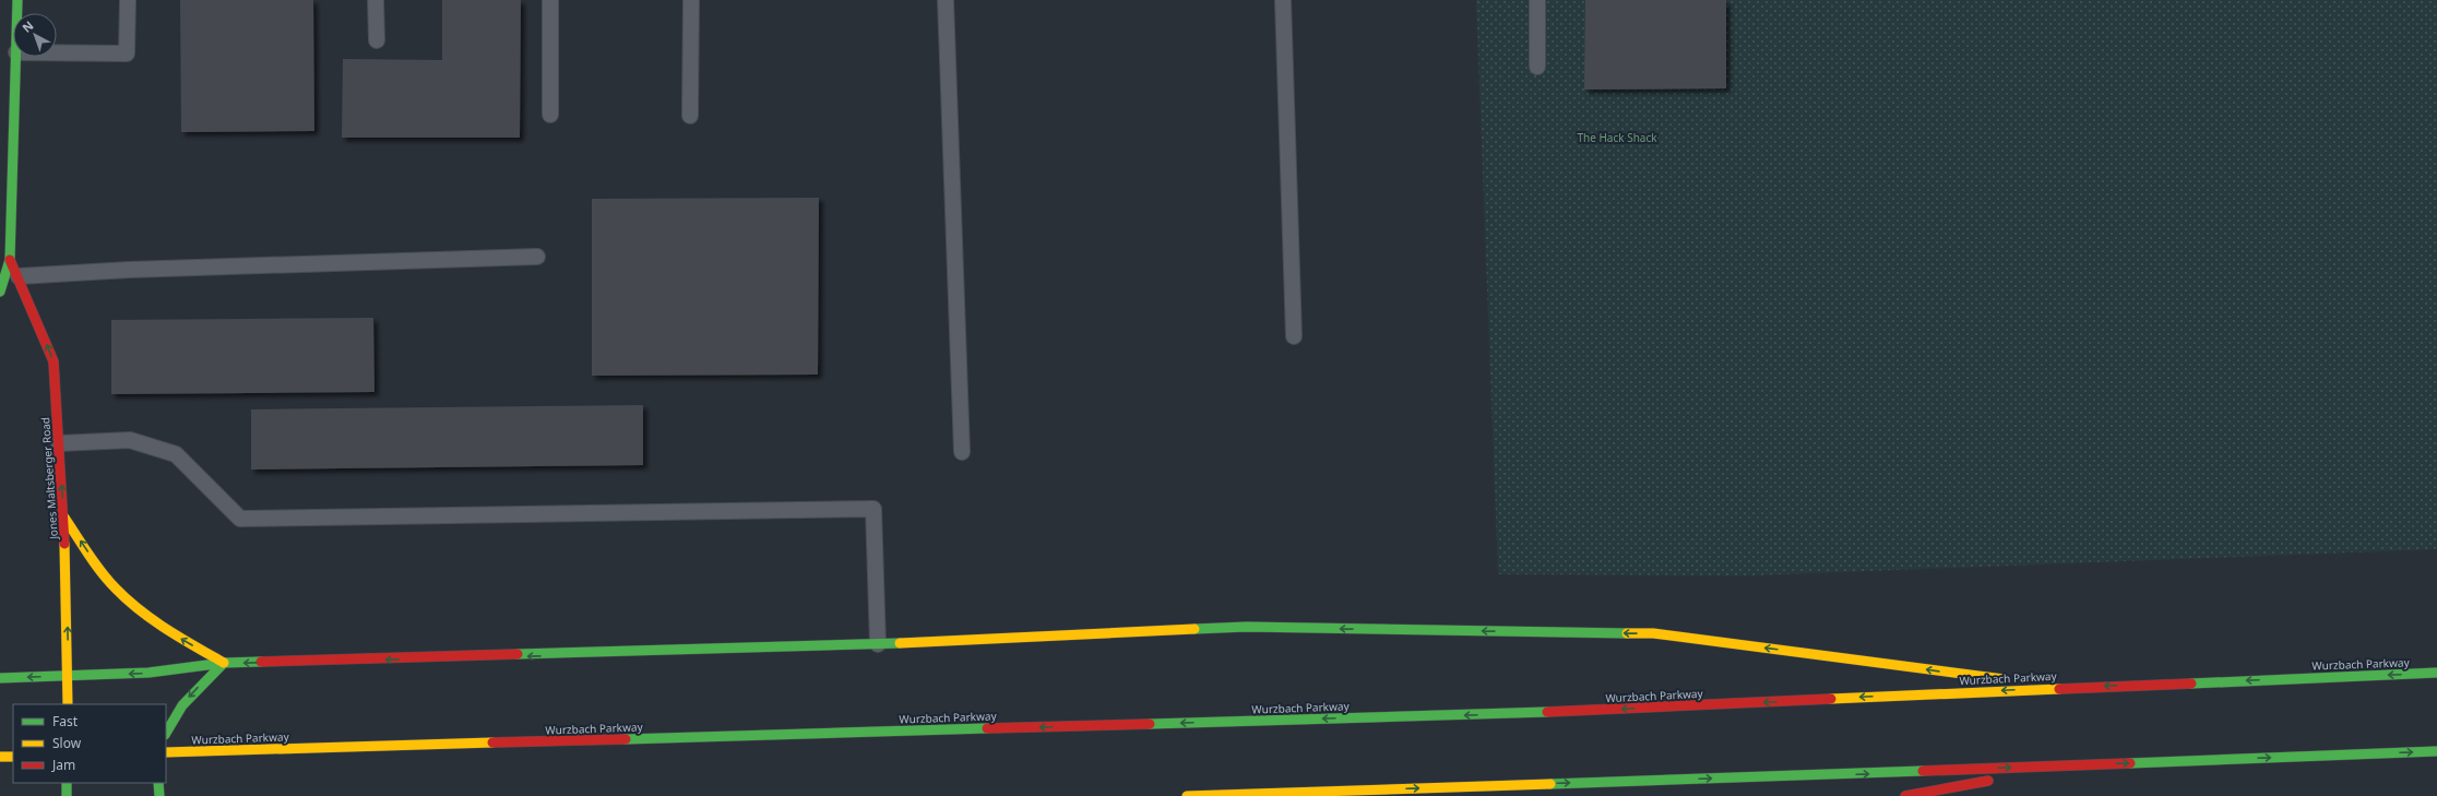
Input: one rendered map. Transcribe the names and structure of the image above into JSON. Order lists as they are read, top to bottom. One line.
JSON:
{"streets":{"main road":["Jones Maltsberger Road","Wurzbach Parkway"]},"one_way":["Jones Maltsberger Road"],"parks":["The Hack Shack"],"legend":["Fast","Slow","Jam"],"north":"top left"}
